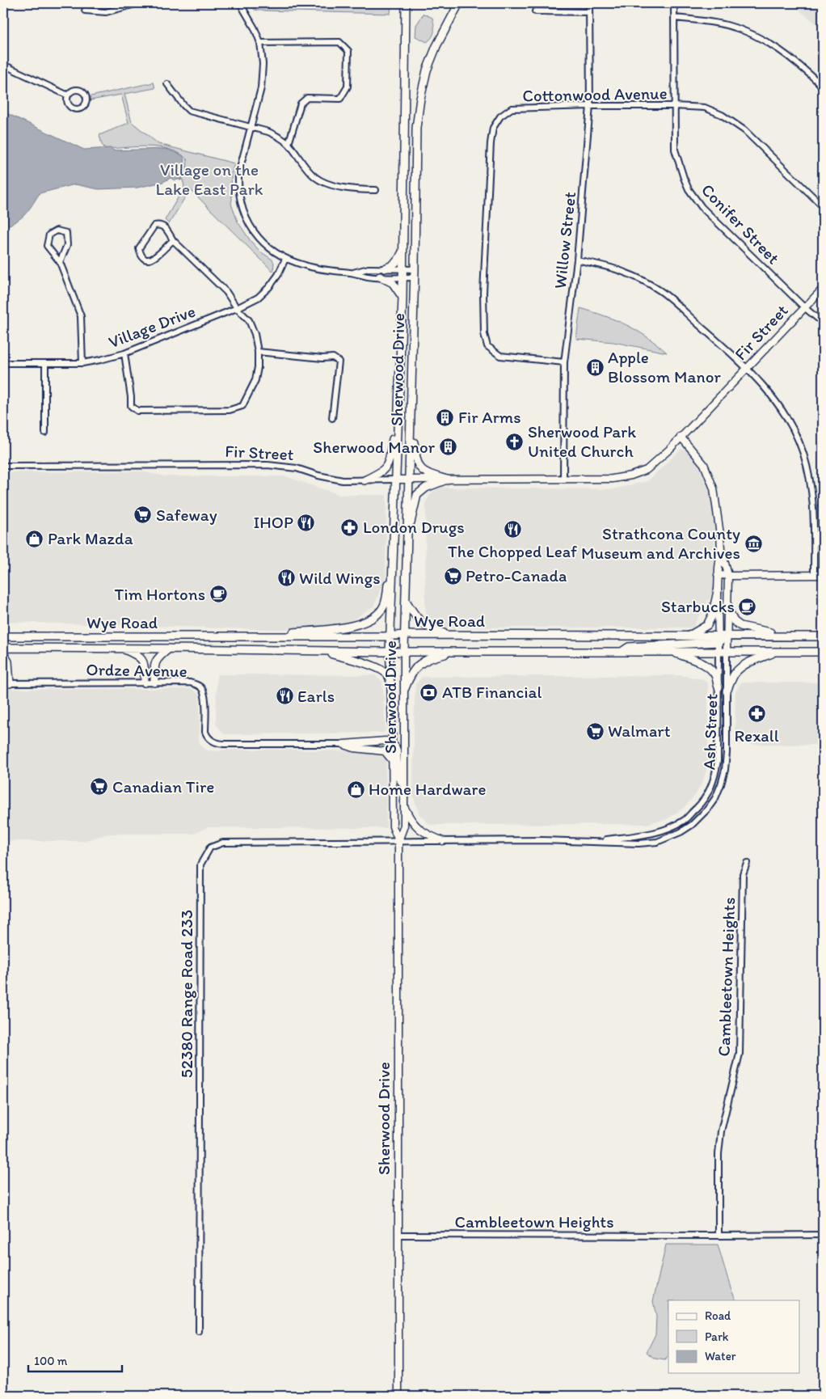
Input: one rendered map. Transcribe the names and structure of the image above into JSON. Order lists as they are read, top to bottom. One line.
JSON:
{"streets":{"main road":["Sherwood Drive","Wye Road"],"street":["Cottonwood Avenue","Conifer Street","Willow Street","Village Drive","Fir Street","Ordze Avenue","Ash Street","Cambleetown Heights","52380 Range Road 233"]},"crossings":[["Cottonwood Avenue","Conifer Street"],["Cottonwood Avenue","Willow Street"],["Conifer Street","Fir Street"],["Willow Street","Fir Street"],["Fir Street","Sherwood Drive"],["Fir Street","Ash Street"],["Sherwood Drive","Wye Road"],["Sherwood Drive","Ash Street"],["Sherwood Drive","Cambleetown Heights"],["Sherwood Drive","52380 Range Road 233"],["Wye Road","Ash Street"],["Ash Street","52380 Range Road 233"]],"parks":["Village on the Lake East Park"],"places":{"building":["Apple Blossom Manor","Fir Arms","Sherwood Manor"],"church":["Sherwood Park United Church"],"supermarket":["Safeway","Petro-Canada","Walmart","Canadian Tire"],"restaurant":["IHOP","The Chopped Leaf","Wild Wings","Earls"],"pharmacy":["London Drugs","Rexall"],"shop":["Park Mazda","Home Hardware"],"museum":["Strathcona County Museum and Archives"],"cafe":["Tim Hortons","Starbucks"],"bank":["ATB Financial"]},"legend":["Road","Park","Water"],"scale_bar":"100 m"}
